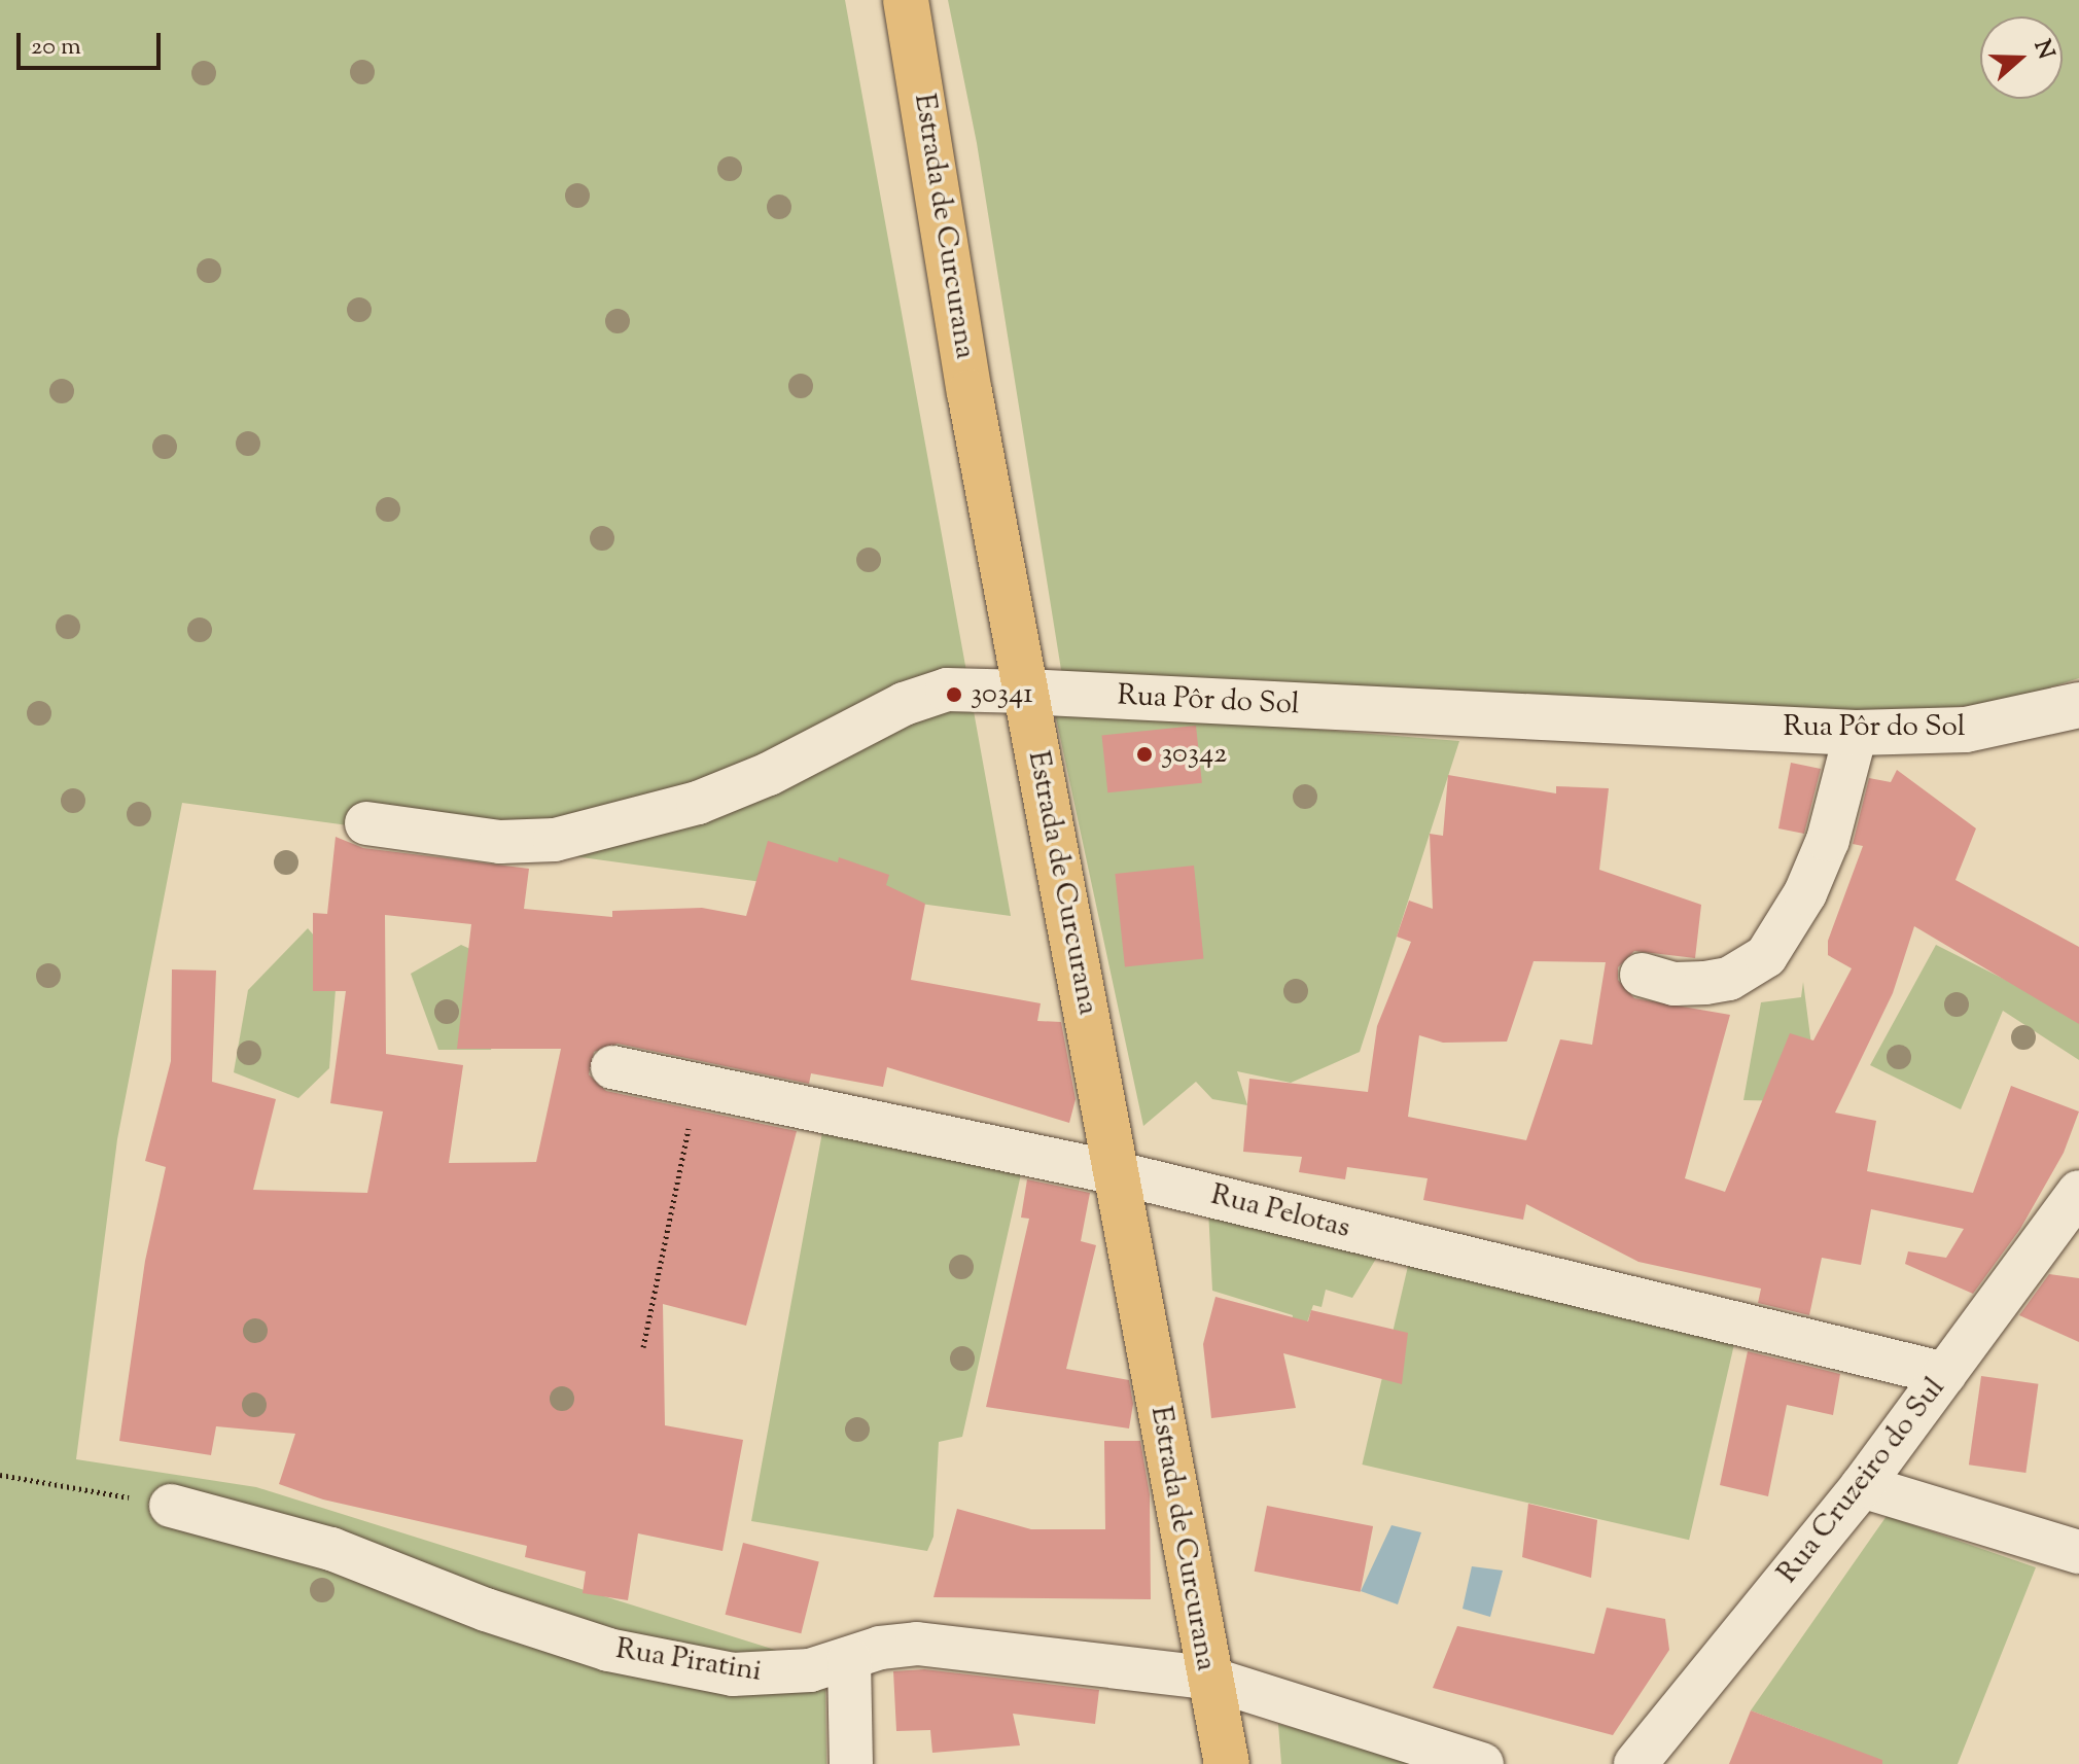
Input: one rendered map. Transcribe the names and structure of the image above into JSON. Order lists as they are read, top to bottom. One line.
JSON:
{"streets":{"main road":["Estrada de Curcurana","Rua Pôr do Sol"],"street":["Rua Pelotas","Rua Cruzeiro do Sul","Rua Piratini"]},"crossings":[["Estrada de Curcurana","Rua Pôr do Sol"],["Estrada de Curcurana","Rua Pelotas"],["Estrada de Curcurana","Rua Piratini"],["Rua Pelotas","Rua Cruzeiro do Sul"]],"places":["30341","30342"],"scale_bar":"20 m","north":"right"}
